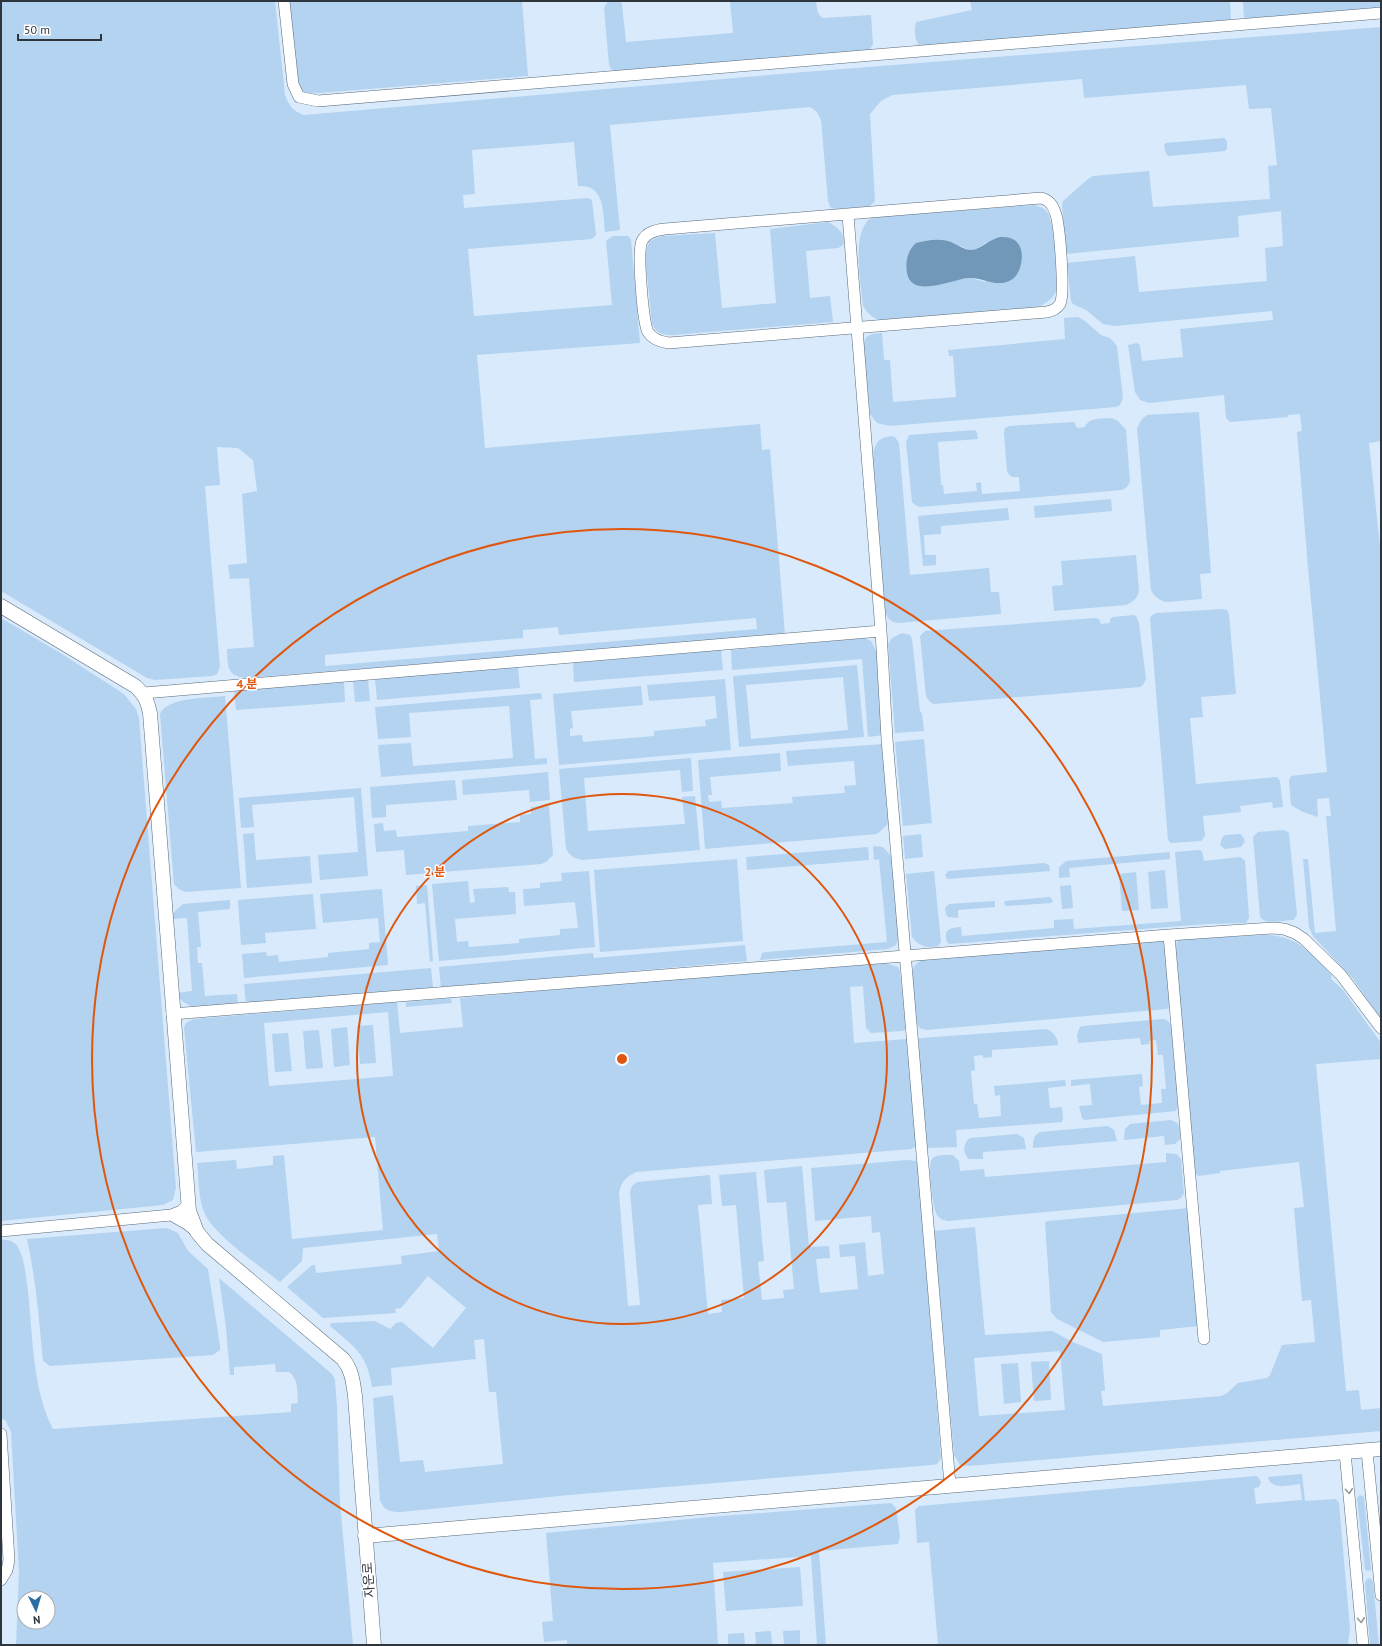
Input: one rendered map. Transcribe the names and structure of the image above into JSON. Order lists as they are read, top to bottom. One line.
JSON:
{"streets":{"street":["자운로"]},"scale_bar":"50 m","north":"bottom","rings":["4 분","2 분"]}
